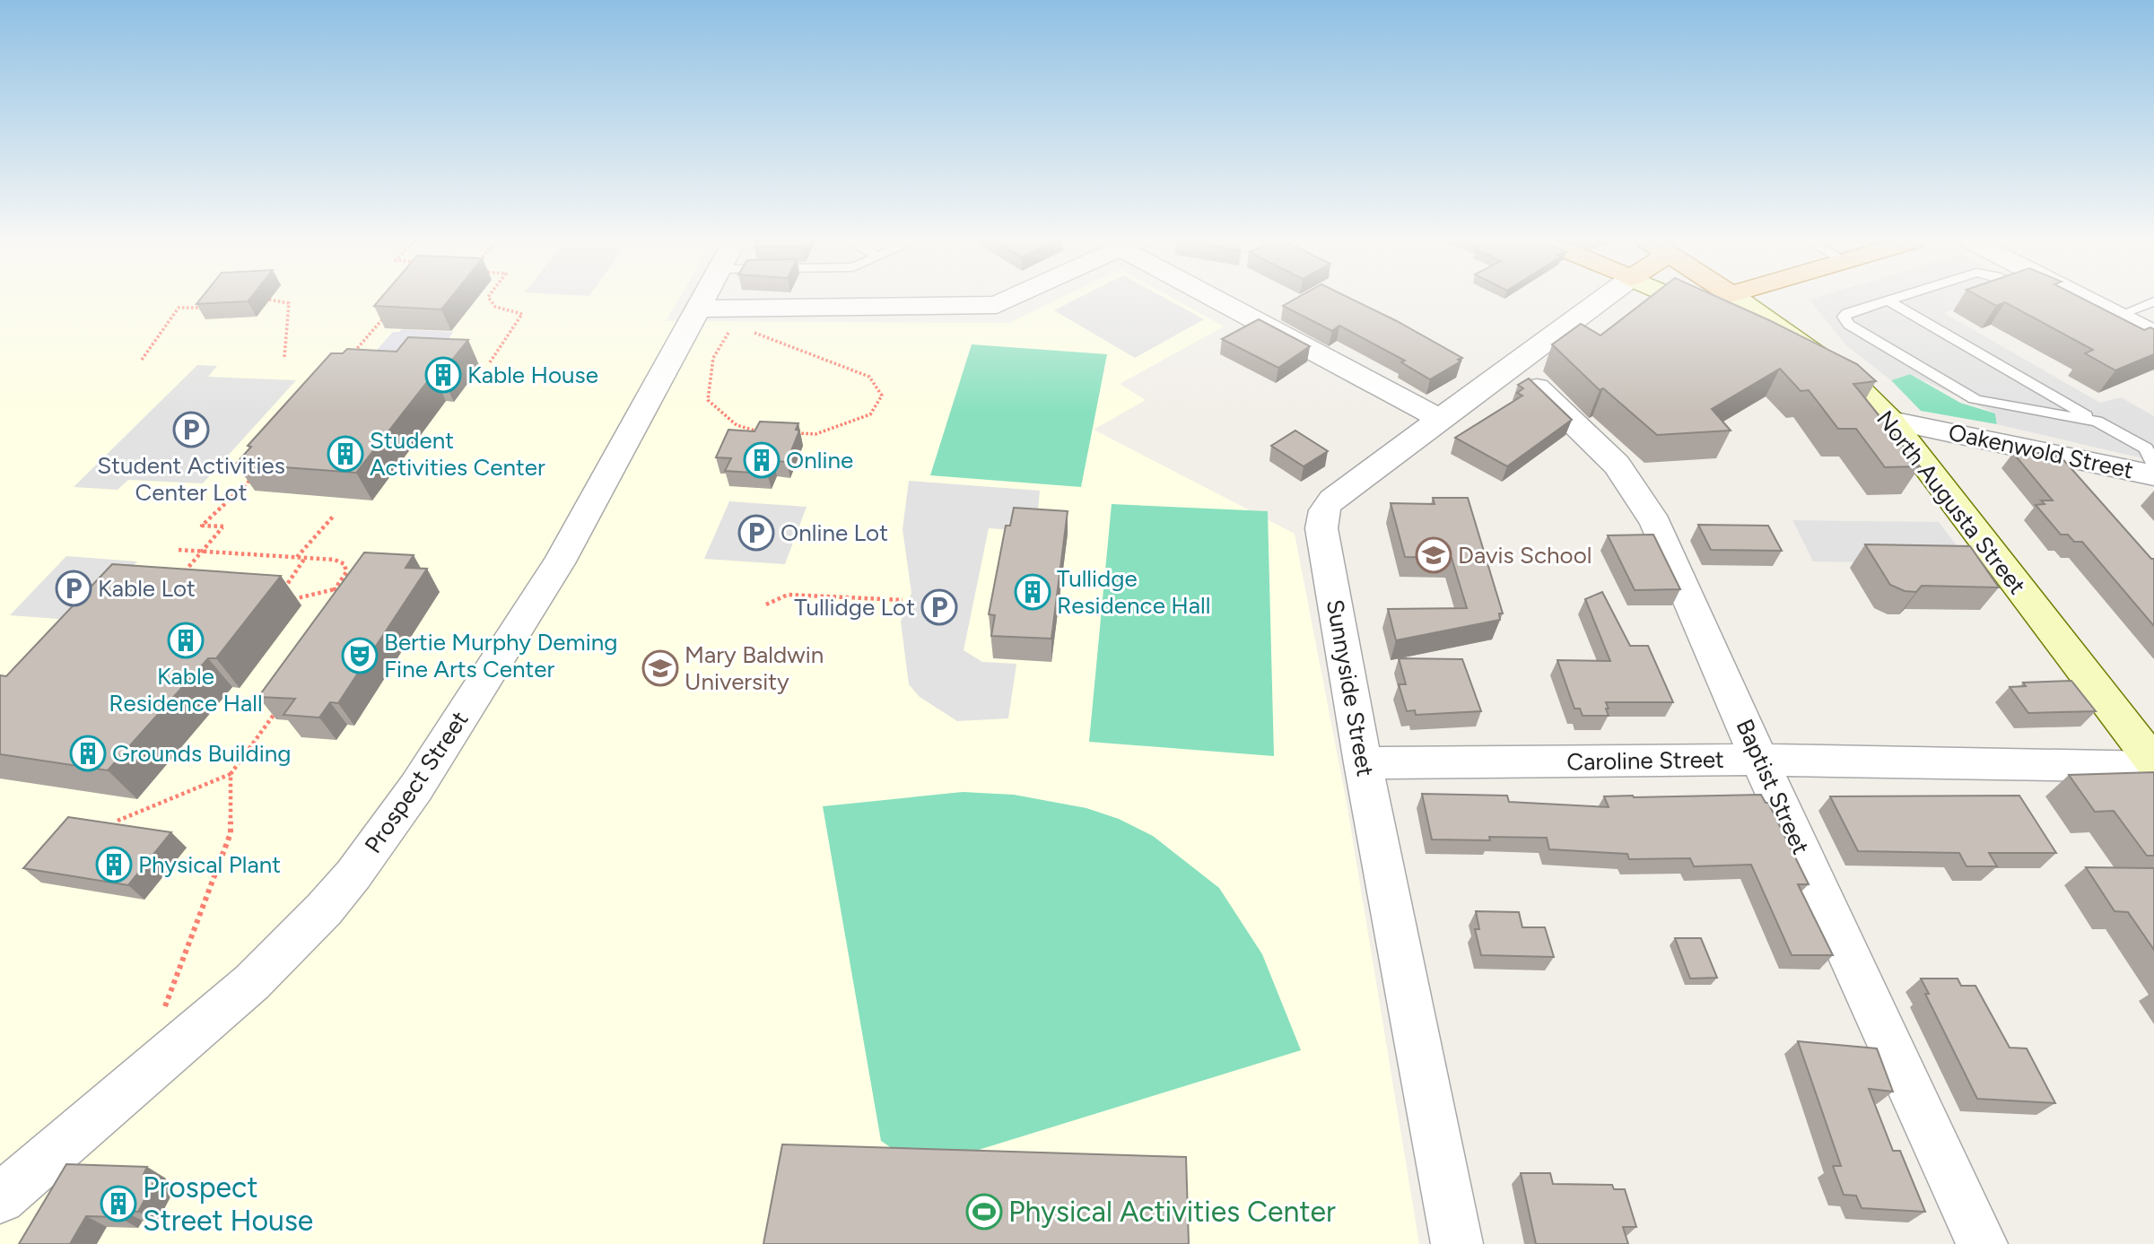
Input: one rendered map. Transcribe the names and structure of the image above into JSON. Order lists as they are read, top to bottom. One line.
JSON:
{"streets":{"main road":["North Augusta Street"],"street":["Oakenwold Street","Sunnyside Street","Caroline Street","Prospect Street","Baptist Street"]},"crossings":[["Oakenwold Street","North Augusta Street"],["North Augusta Street","Caroline Street"],["Sunnyside Street","Caroline Street"],["Sunnyside Street","Baptist Street"],["Caroline Street","Baptist Street"]],"places":{"building":["Kable House","Student Activities Center","Online","Tullidge Residence Hall","Kable Residence Hall","Grounds Building","Physical Plant","Prospect Street House"],"parking":["Student Activities Center Lot","Online Lot","Kable Lot","Tullidge Lot"],"school or university":["Davis School","Mary Baldwin University"],"theatre":["Bertie Murphy Deming Fine Arts Center"],"sports":["Physical Activities Center"]}}
